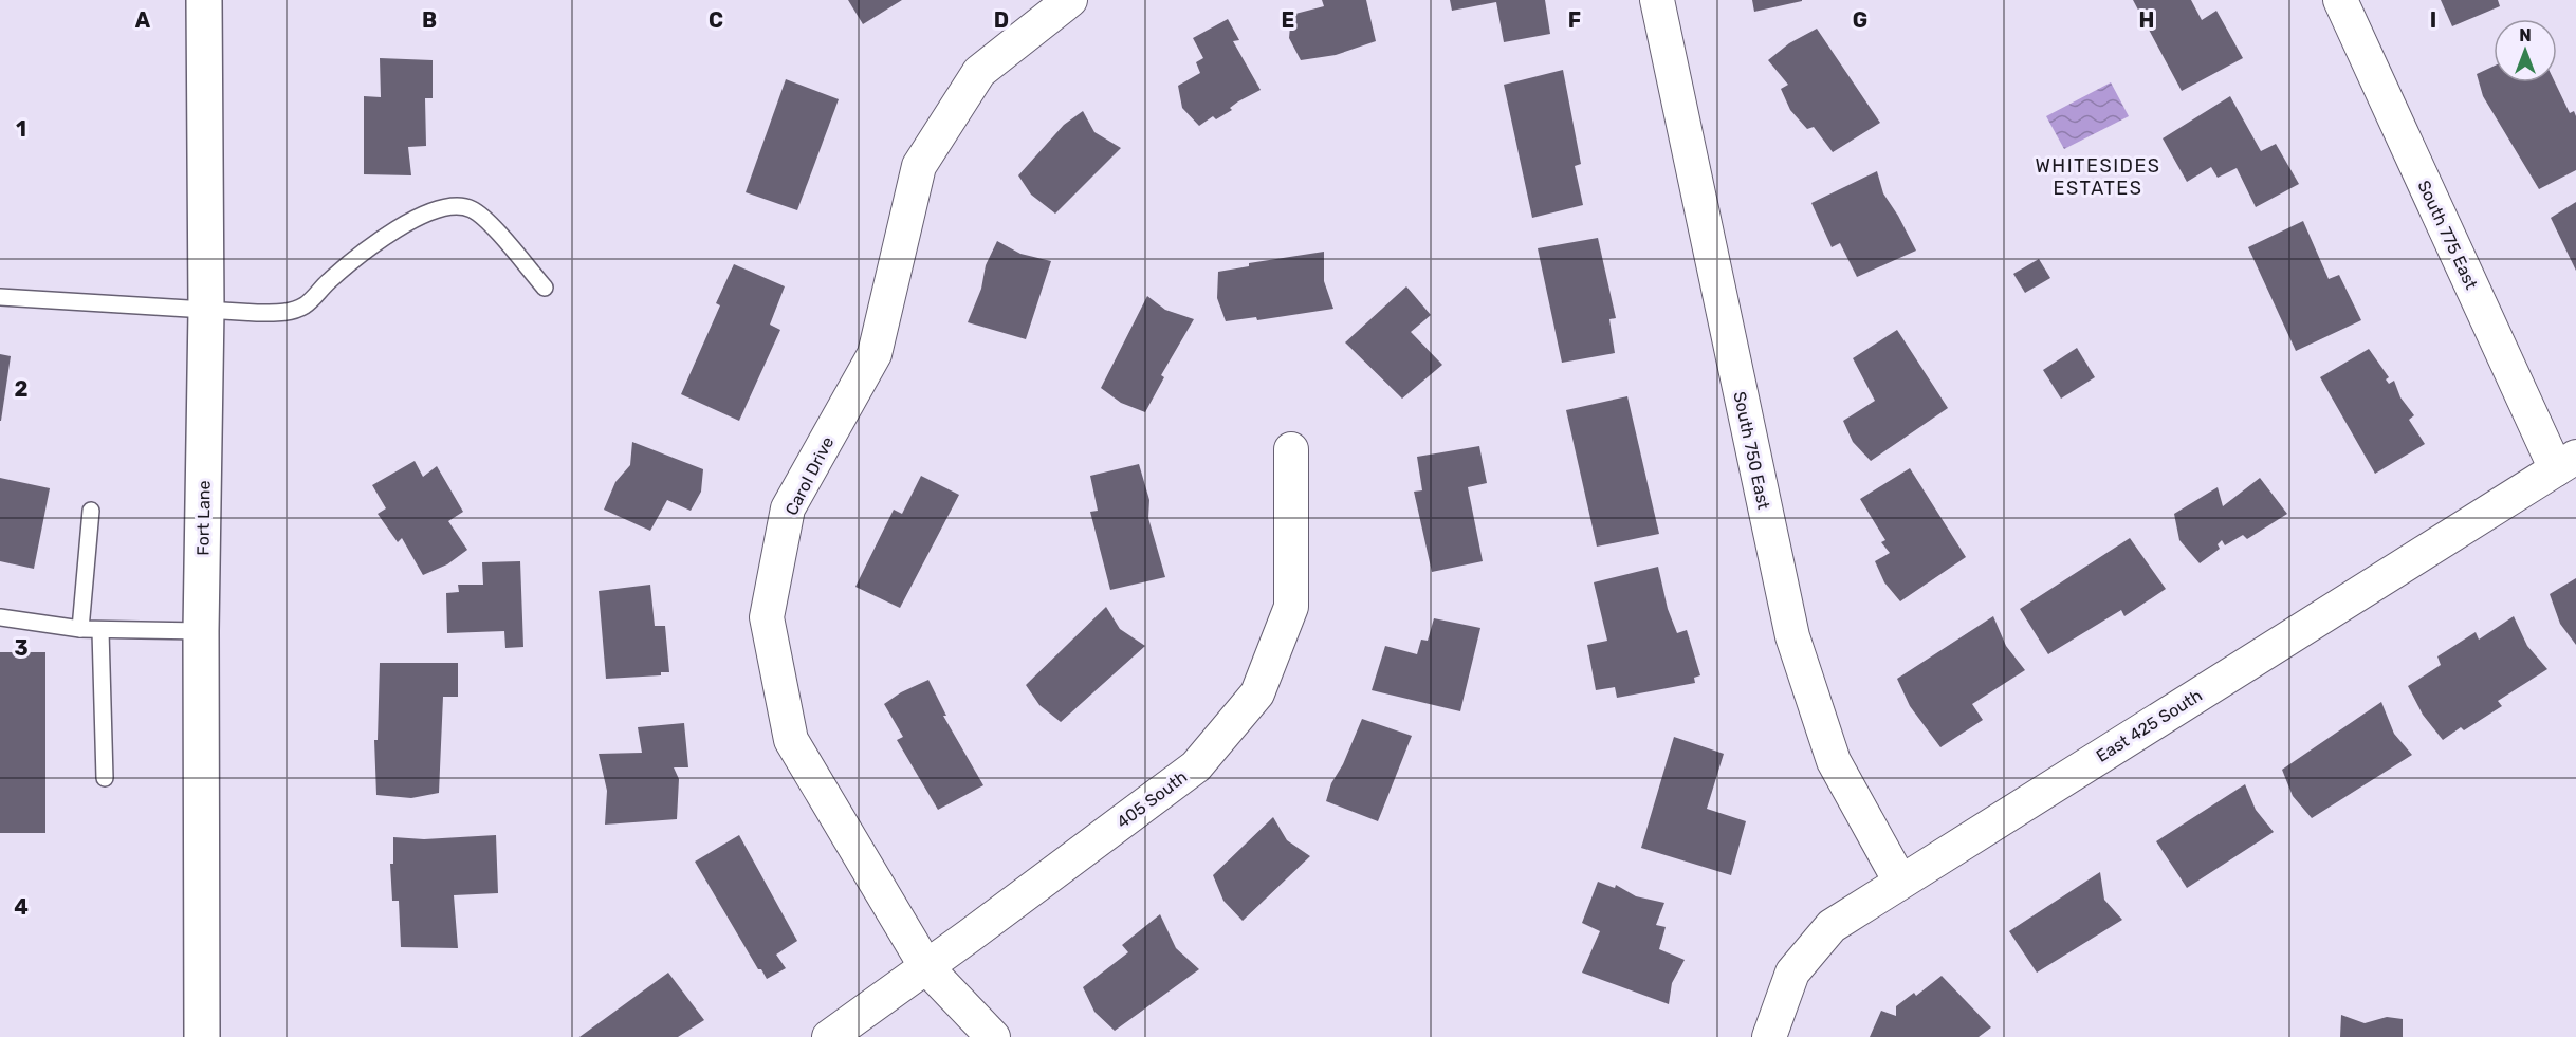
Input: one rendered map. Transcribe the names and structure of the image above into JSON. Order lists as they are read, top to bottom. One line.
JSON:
{"streets":{"main road":["Fort Lane"],"street":["South 775 East","South 750 East","Carol Drive","East 425 South","405 South"]},"crossings":[["South 775 East","East 425 South"],["South 750 East","East 425 South"],["Carol Drive","405 South"]],"districts":["WHITESIDES ESTATES"],"north":"top","grid":{"columns":["A","B","C","D","E","F","G","H","I"],"rows":["1","2","3","4"]}}
